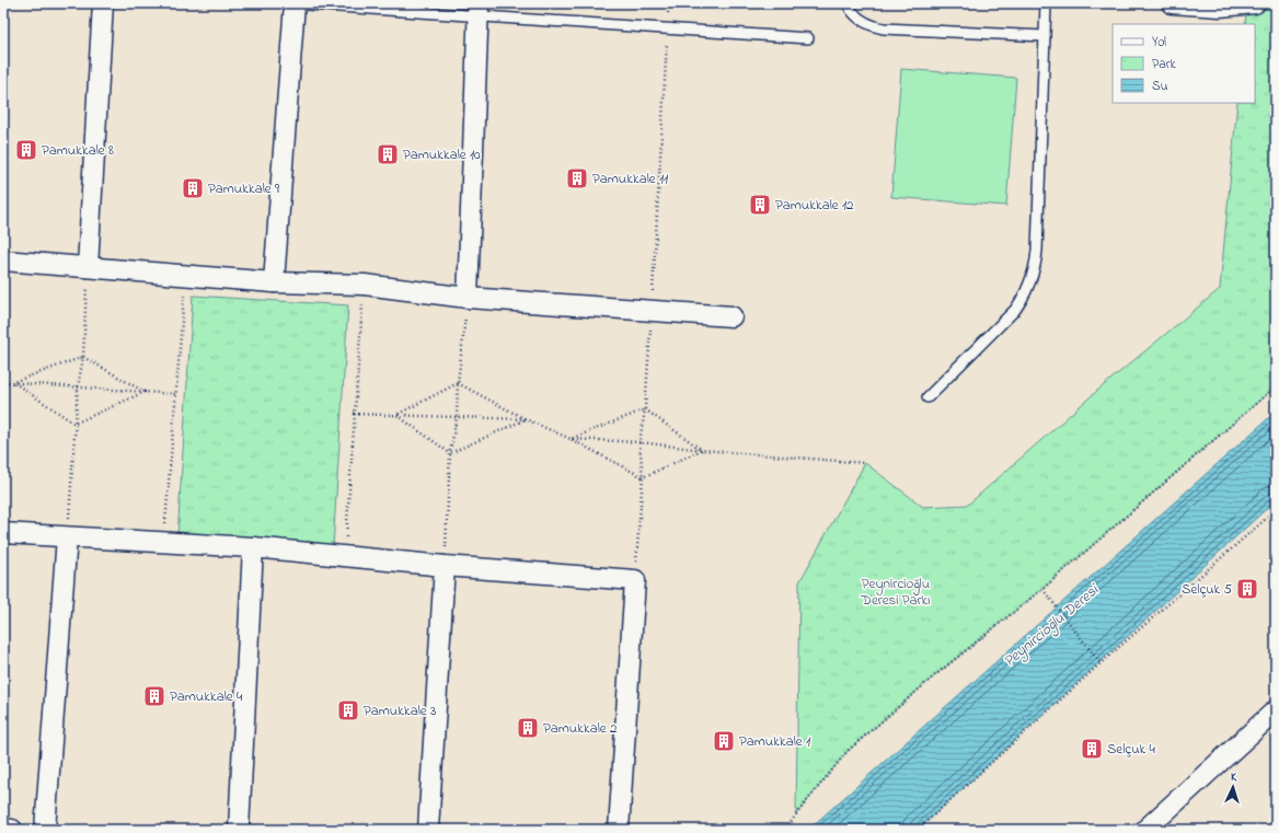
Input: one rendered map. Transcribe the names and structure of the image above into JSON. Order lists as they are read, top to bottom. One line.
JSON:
{"water":["Peynircioğlu Deresi"],"parks":["Peynircioğlu Deresi Parkı"],"places":{"building":["Pamukkale 8","Pamukkale 10","Pamukkale 11","Pamukkale 9","Pamukkale 12","Selçuk 5","Pamukkale 4","Pamukkale 3","Pamukkale 2","Pamukkale 1","Selçuk 4"]},"legend":["Yol","Park","Su"],"north":"top"}
